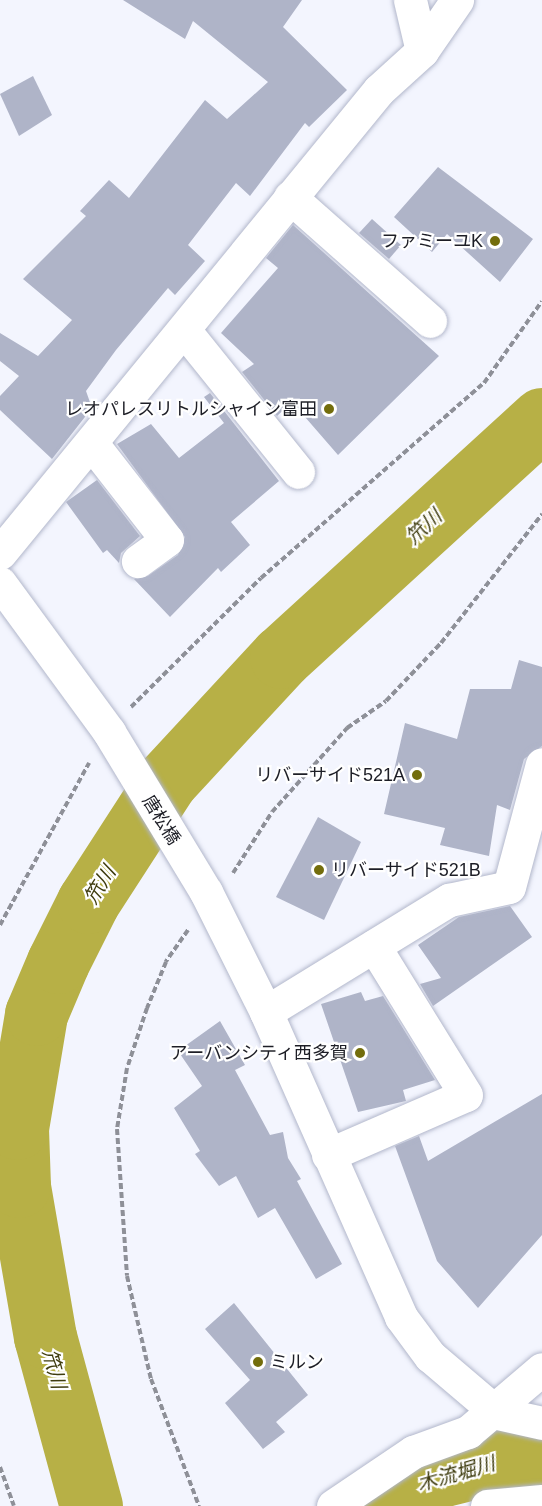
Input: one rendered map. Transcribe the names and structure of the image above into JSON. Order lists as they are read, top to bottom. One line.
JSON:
{"streets":{"street":["唐松橋"]},"water":["笊川","木流堀川"],"places":["ファミーユK","レオパレスリトルシャイン富田","リバーサイド521A","リバーサイド521B","アーバンシティ西多賀","ミルン"]}
